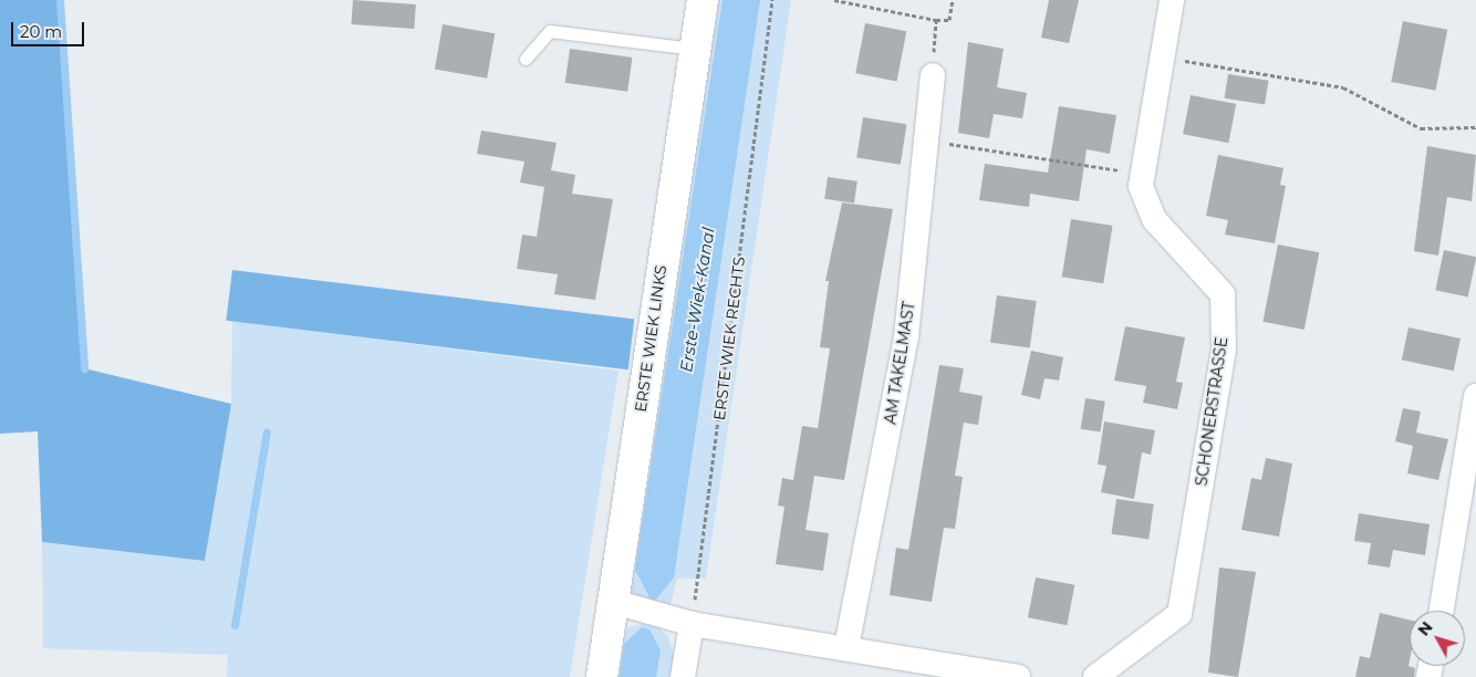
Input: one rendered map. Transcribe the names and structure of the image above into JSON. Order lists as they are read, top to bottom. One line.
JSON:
{"streets":{"street":["ERSTE WIEK LINKS","AM TAKELMAST","SCHONERSTRASSE"],"path":["ERSTE WIEK RECHTS"]},"water":["Erste-Wiek-Kanal"],"scale_bar":"20 m","north":"top left"}
